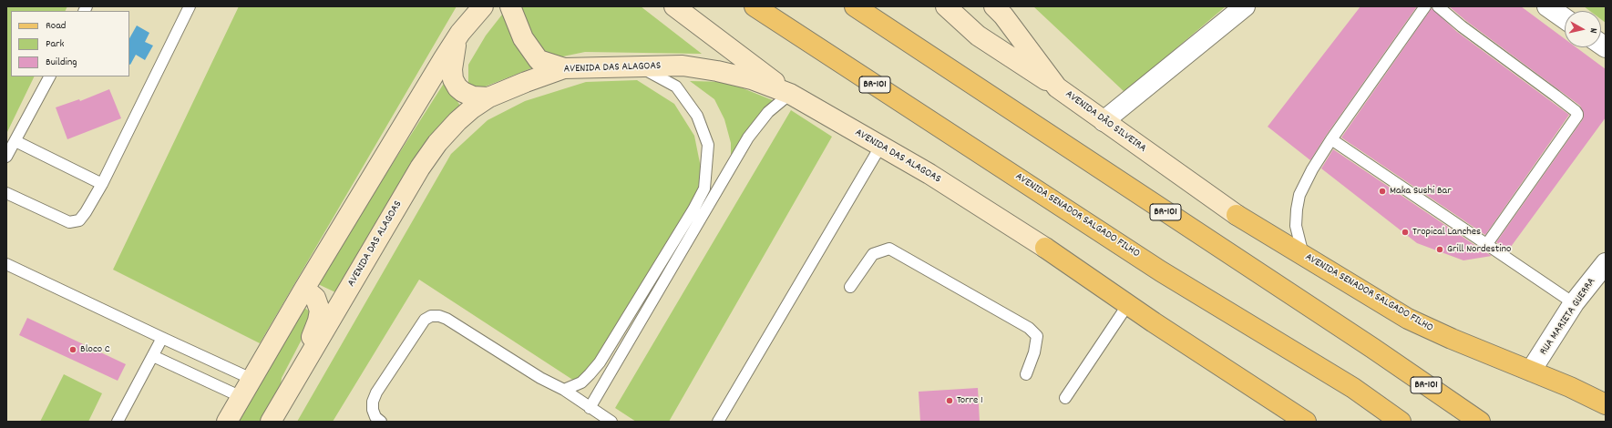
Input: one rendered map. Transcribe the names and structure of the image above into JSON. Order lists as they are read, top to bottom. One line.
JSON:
{"streets":{"main road":["AVENIDA DAS ALAGOAS","BR-101","AVENIDA DÃO SILVEIRA","AVENIDA SENADOR SALGADO FILHO"],"street":["RUA MARIETA GUERRA"]},"crossings":[["AVENIDA DÃO SILVEIRA","AVENIDA SENADOR SALGADO FILHO"],["AVENIDA SENADOR SALGADO FILHO","RUA MARIETA GUERRA"]],"places":["Maka Sushi Bar","Tropical Lanches","Grill Nordestino","Bloco C","Torre 1"],"legend":["Road","Park","Building"],"north":"right"}
